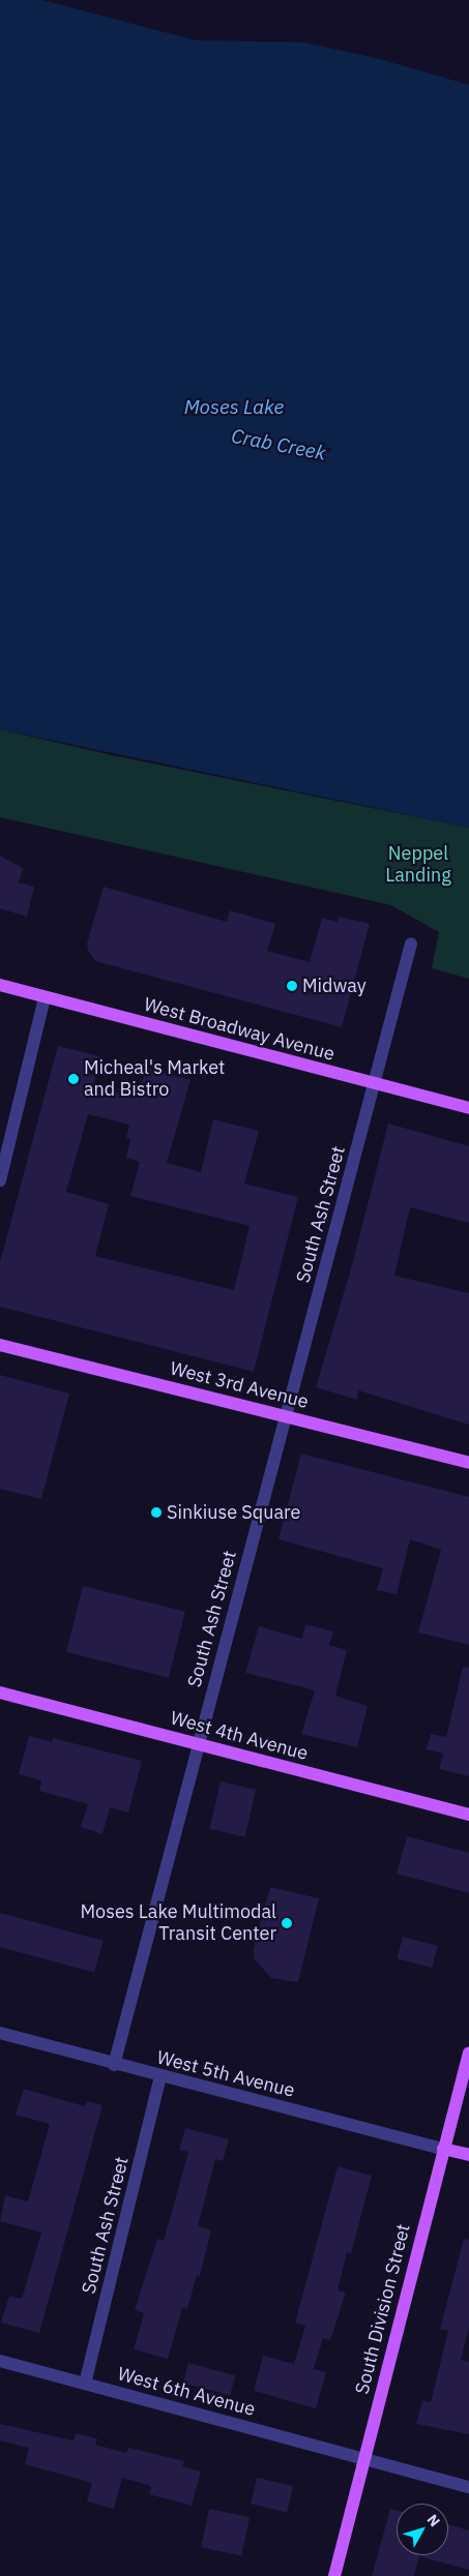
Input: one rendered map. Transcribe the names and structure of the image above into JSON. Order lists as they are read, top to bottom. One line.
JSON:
{"streets":{"main road":["West Broadway Avenue","West 3rd Avenue","West 4th Avenue","South Division Street"],"street":["South Ash Street","West 5th Avenue","West 6th Avenue"]},"crossings":[["West Broadway Avenue","South Ash Street"],["South Ash Street","West 3rd Avenue"],["South Ash Street","West 4th Avenue"],["South Ash Street","West 5th Avenue"],["South Ash Street","West 6th Avenue"],["West 5th Avenue","South Division Street"],["South Division Street","West 6th Avenue"]],"water":["Moses Lake","Crab Creek"],"parks":["Neppel Landing"],"places":["Midway","Micheal's Market and Bistro","Sinkiuse Square","Moses Lake Multimodal Transit Center"],"north":"top right"}
